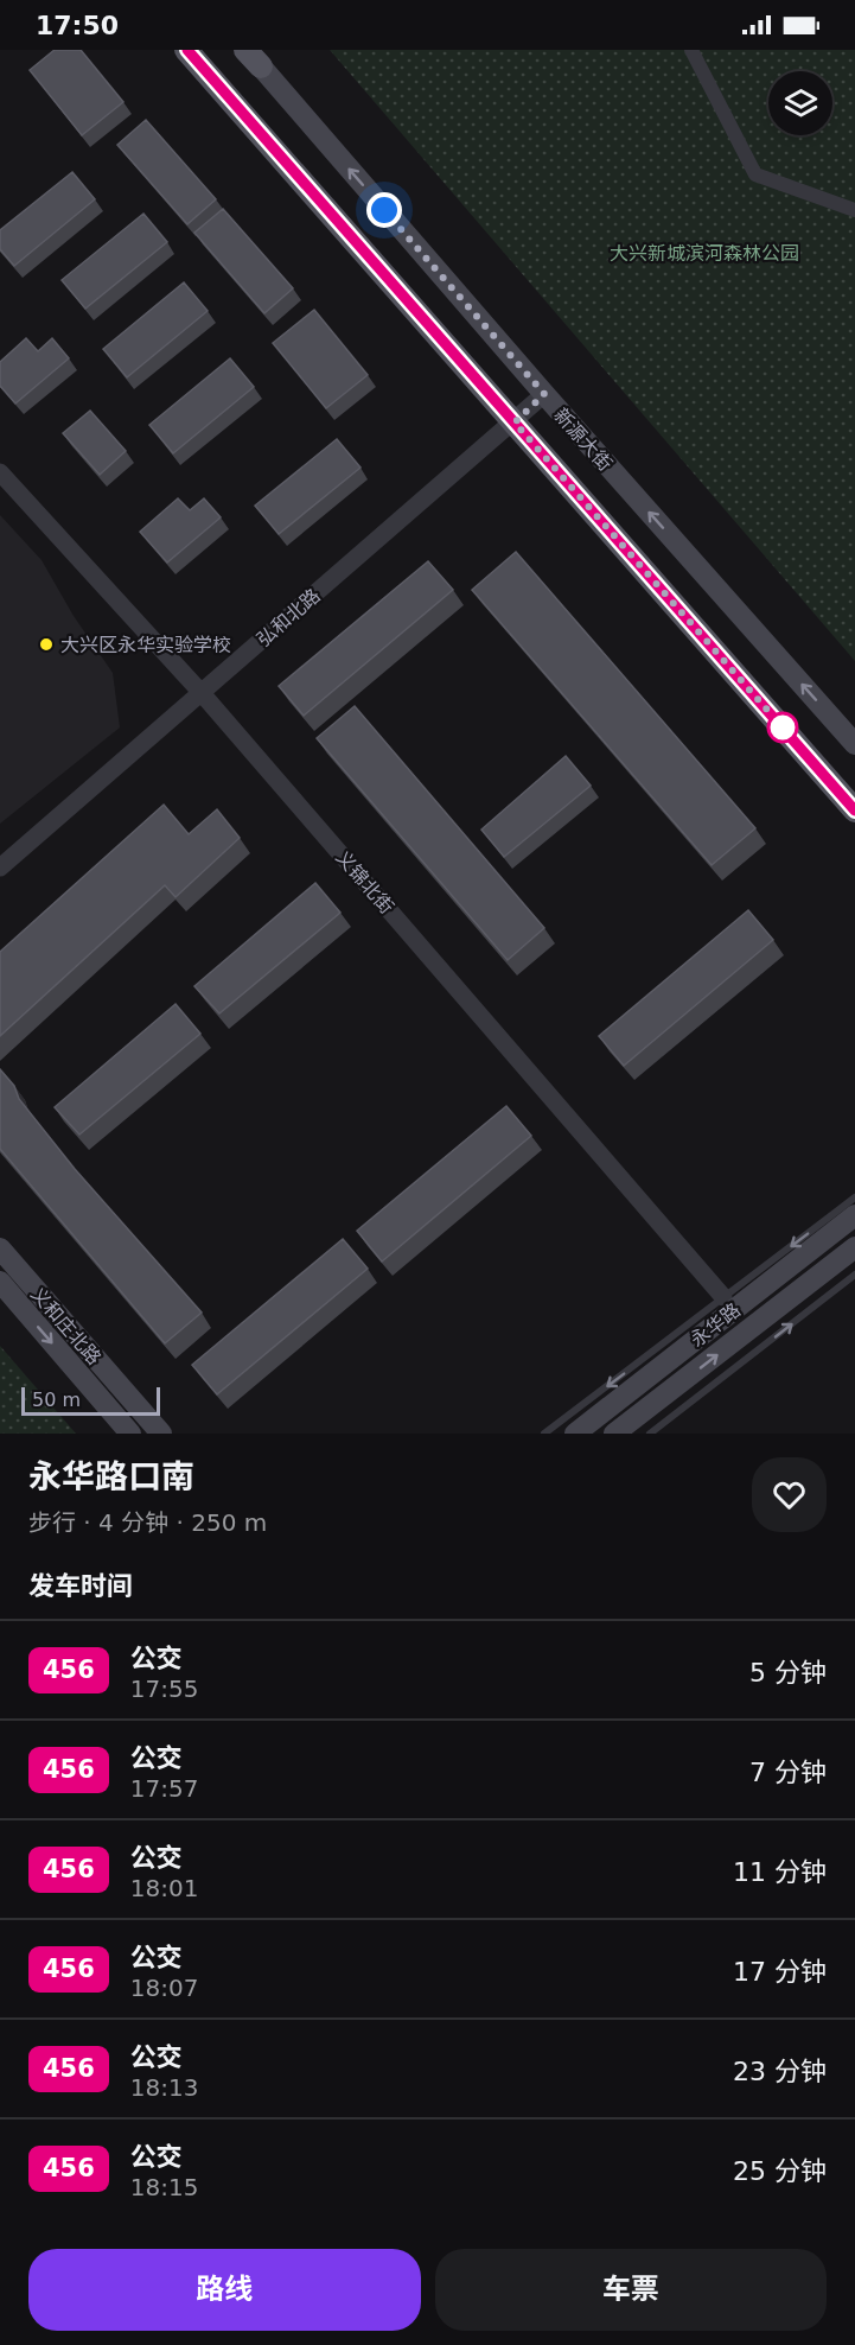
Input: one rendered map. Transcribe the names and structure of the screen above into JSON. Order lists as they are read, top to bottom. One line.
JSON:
{"streets":{"main road":["新源大街","永华路","义和庄北路"],"street":["弘和北路","义锦北街"]},"crossings":[["新源大街","弘和北路"],["弘和北路","义锦北街"]],"parks":["大兴新城滨河森林公园"],"places":["大兴区永华实验学校"],"lines":["bus line 456"],"scale_bar":"50 m","page":{"status":"17:50","scale":"50 m","heading":[["永华路口南","步行 · 4 分钟 · 250 m"],"发车时间"],"list":[{"mark":"456","name":"公交","note":"17:55","value":"5 分钟"},{"mark":"456","name":"公交","note":"17:57","value":"7 分钟"},{"mark":"456","name":"公交","note":"18:01","value":"11 分钟"},{"mark":"456","name":"公交","note":"18:07","value":"17 分钟"},{"mark":"456","name":"公交","note":"18:13","value":"23 分钟"},{"mark":"456","name":"公交","note":"18:15","value":"25 分钟"}],"buttons":["路线","车票"]}}
